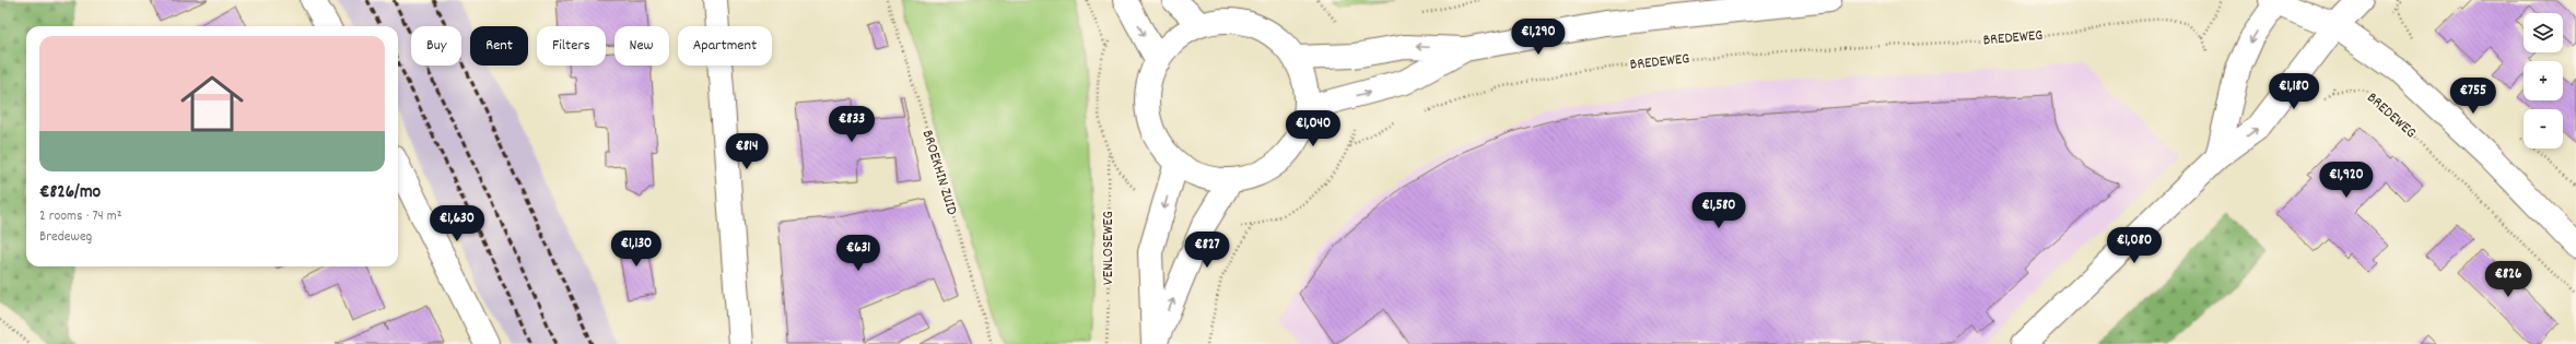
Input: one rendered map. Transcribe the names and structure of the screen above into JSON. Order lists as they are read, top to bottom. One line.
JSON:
{"streets":{"path":["BREDEWEG","BROEKHIN ZUID","VENLOSEWEG"]},"page":{"map_buttons":["+","−"],"price":["€1,290","€1,180","€755","€833","€1,040","€814","€1,920","€1,580","€1,630","€1,080","€1,130","€827","€631","€826"],"chip":["Buy","Rent","Filters","New","Apartment"],"list":[{"name":"€826/mo","note":"2 rooms · 74 m² · Bredeweg"}]}}
